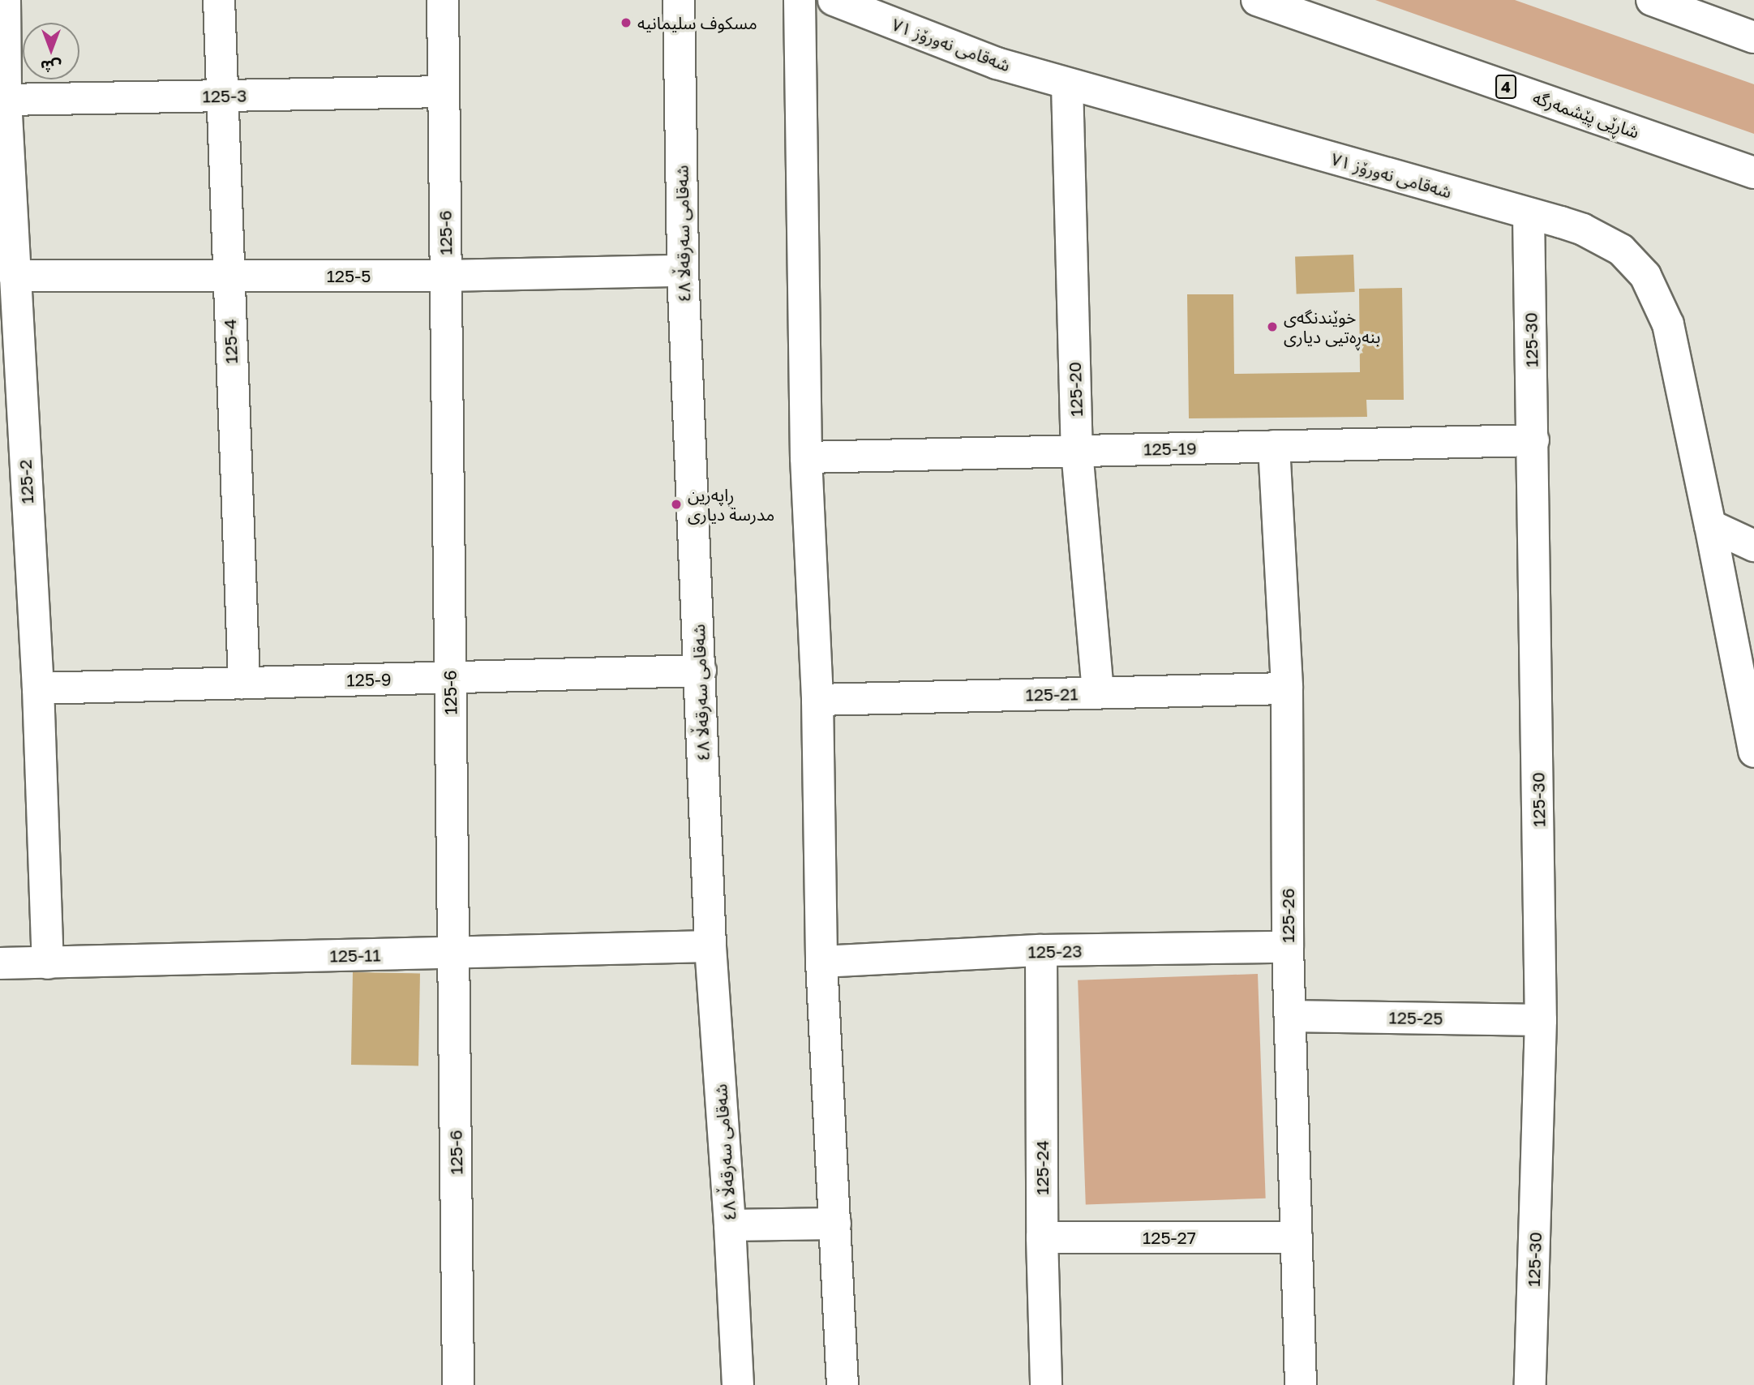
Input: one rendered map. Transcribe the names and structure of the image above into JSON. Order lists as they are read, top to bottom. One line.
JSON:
{"streets":{"main road":["شەقامی نەورۆز ٧١","4","125-3","شاڕێی پێشمەرگە","125-6","شەقامی سەرقەڵا ٤٨","125-5","125-30","125-4","125-20","125-19","125-2","125-9","125-21","125-26","125-23","125-11","125-25","125-24","125-27"]},"crossings":[["شەقامی نەورۆز ٧١","125-30"],["شەقامی نەورۆز ٧١","125-20"],["125-3","125-6"],["125-3","125-4"],["125-3","125-2"],["125-6","125-5"],["125-6","125-9"],["125-6","125-11"],["شەقامی سەرقەڵا ٤٨","125-5"],["شەقامی سەرقەڵا ٤٨","125-9"],["شەقامی سەرقەڵا ٤٨","125-11"],["125-5","125-4"],["125-5","125-2"],["125-30","125-19"],["125-30","125-25"],["125-4","125-9"],["125-20","125-19"],["125-20","125-21"],["125-19","125-26"],["125-2","125-9"],["125-2","125-11"],["125-21","125-26"],["125-26","125-23"],["125-26","125-25"],["125-26","125-27"],["125-23","125-24"],["125-24","125-27"]],"places":["مسكوف سليمانيه","خوێندنگەی بنەڕەتیی دیاری","ڕاپەڕین مدرسة ديارى"],"north":"bottom"}
